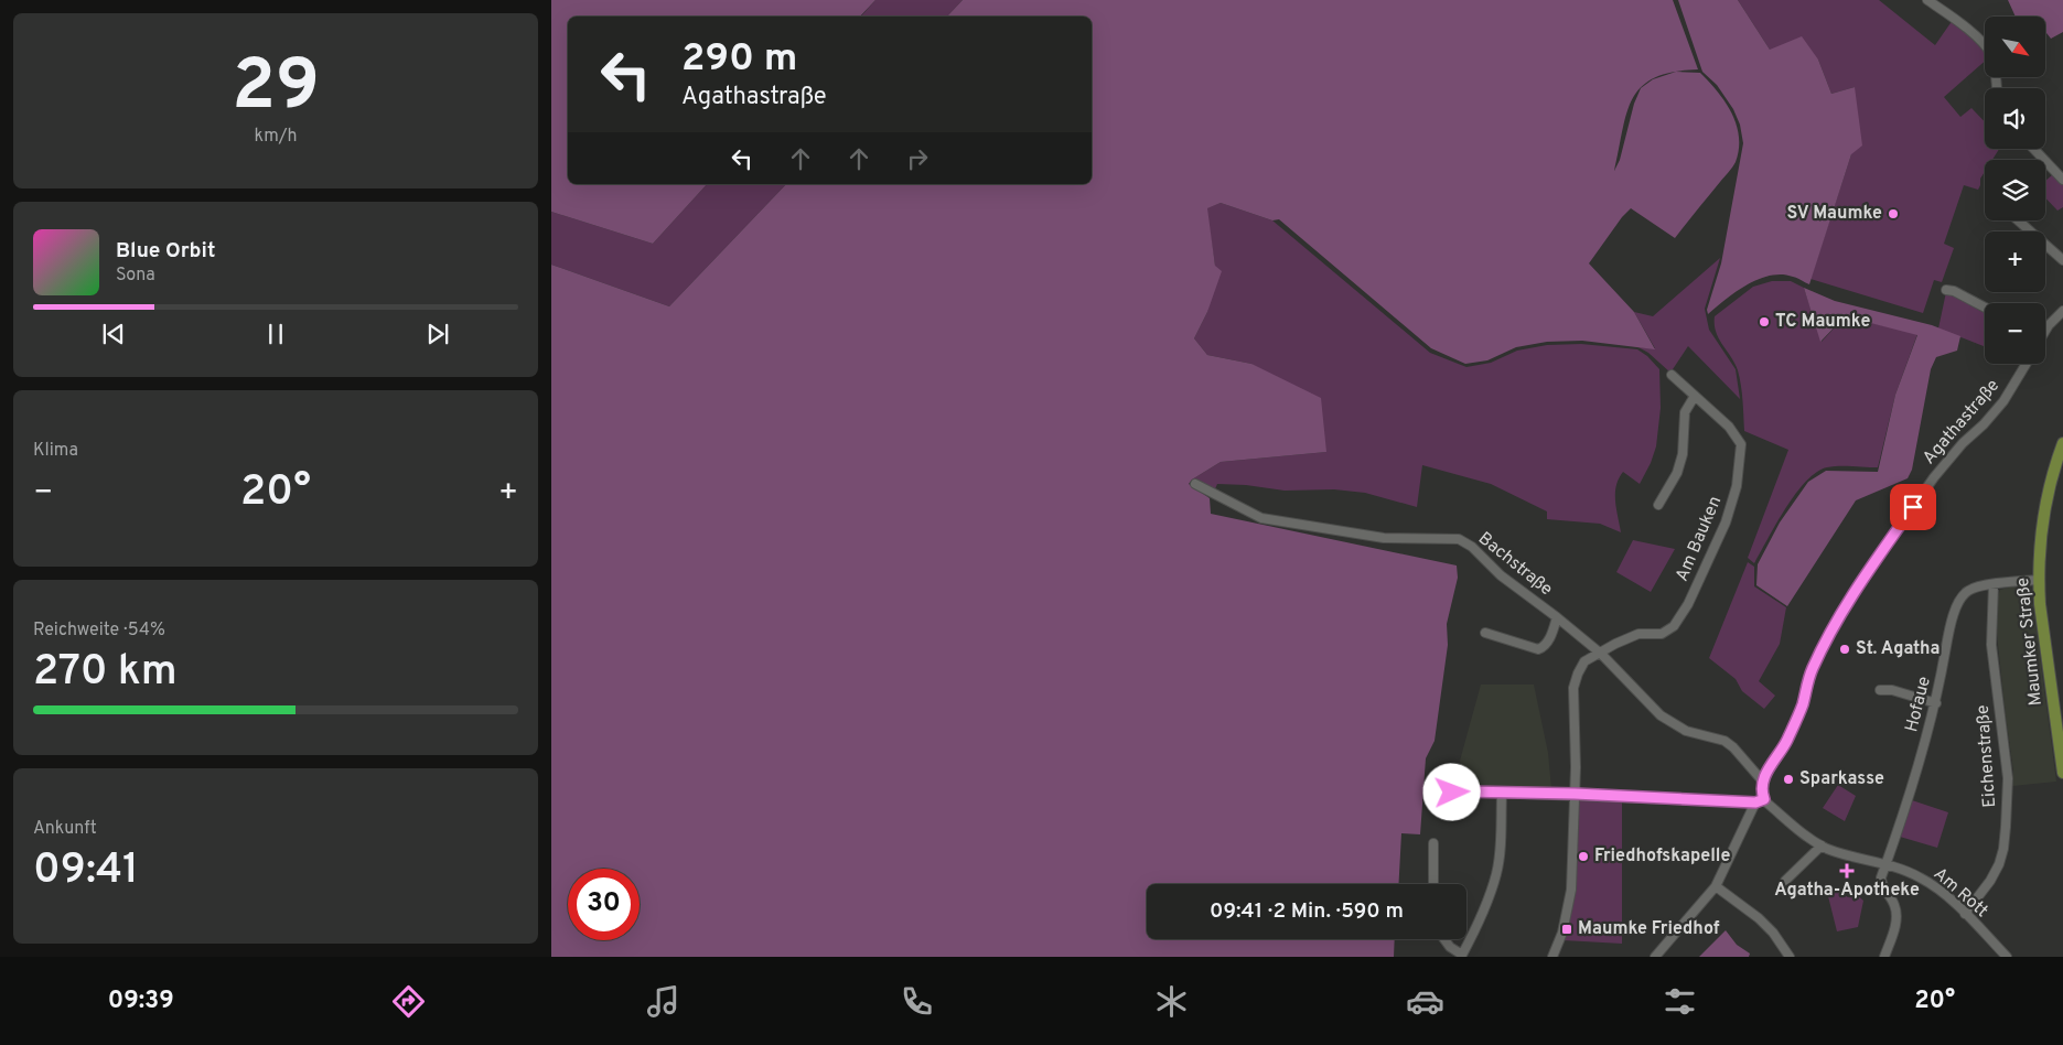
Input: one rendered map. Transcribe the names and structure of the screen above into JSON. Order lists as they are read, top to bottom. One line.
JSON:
{"streets":{"main road":["Maumker Straße"],"street":["Agathastraße","Am Bauken","Bachstraße","Hofaue","Eichenstraße","Am Rott"]},"crossings":[["Agathastraße","Bachstraße"],["Am Bauken","Bachstraße"],["Maumker Straße","Hofaue"],["Hofaue","Eichenstraße"],["Hofaue","Am Rott"],["Eichenstraße","Am Rott"]],"places":{"other":["SV Maumke","TC Maumke","St. Agatha","Sparkasse","Friedhofskapelle"],"health":["Agatha-Apotheke"],"transit":["Maumke Friedhof"]},"north":"bottom right","page":{"tile":[["29","km/h"],"Klima",["Reichweite · 54%","270 km"],["Ankunft","09:41"]],"map_buttons":["+","−"],"turn":["290 m","Agathastraße"],"song":["Blue Orbit","Sona"],"heat":["−","20°","+"],"limit":"30","trip":"09:41 · 2 Min. · 590 m","tabs":["09:39","20°"]}}
